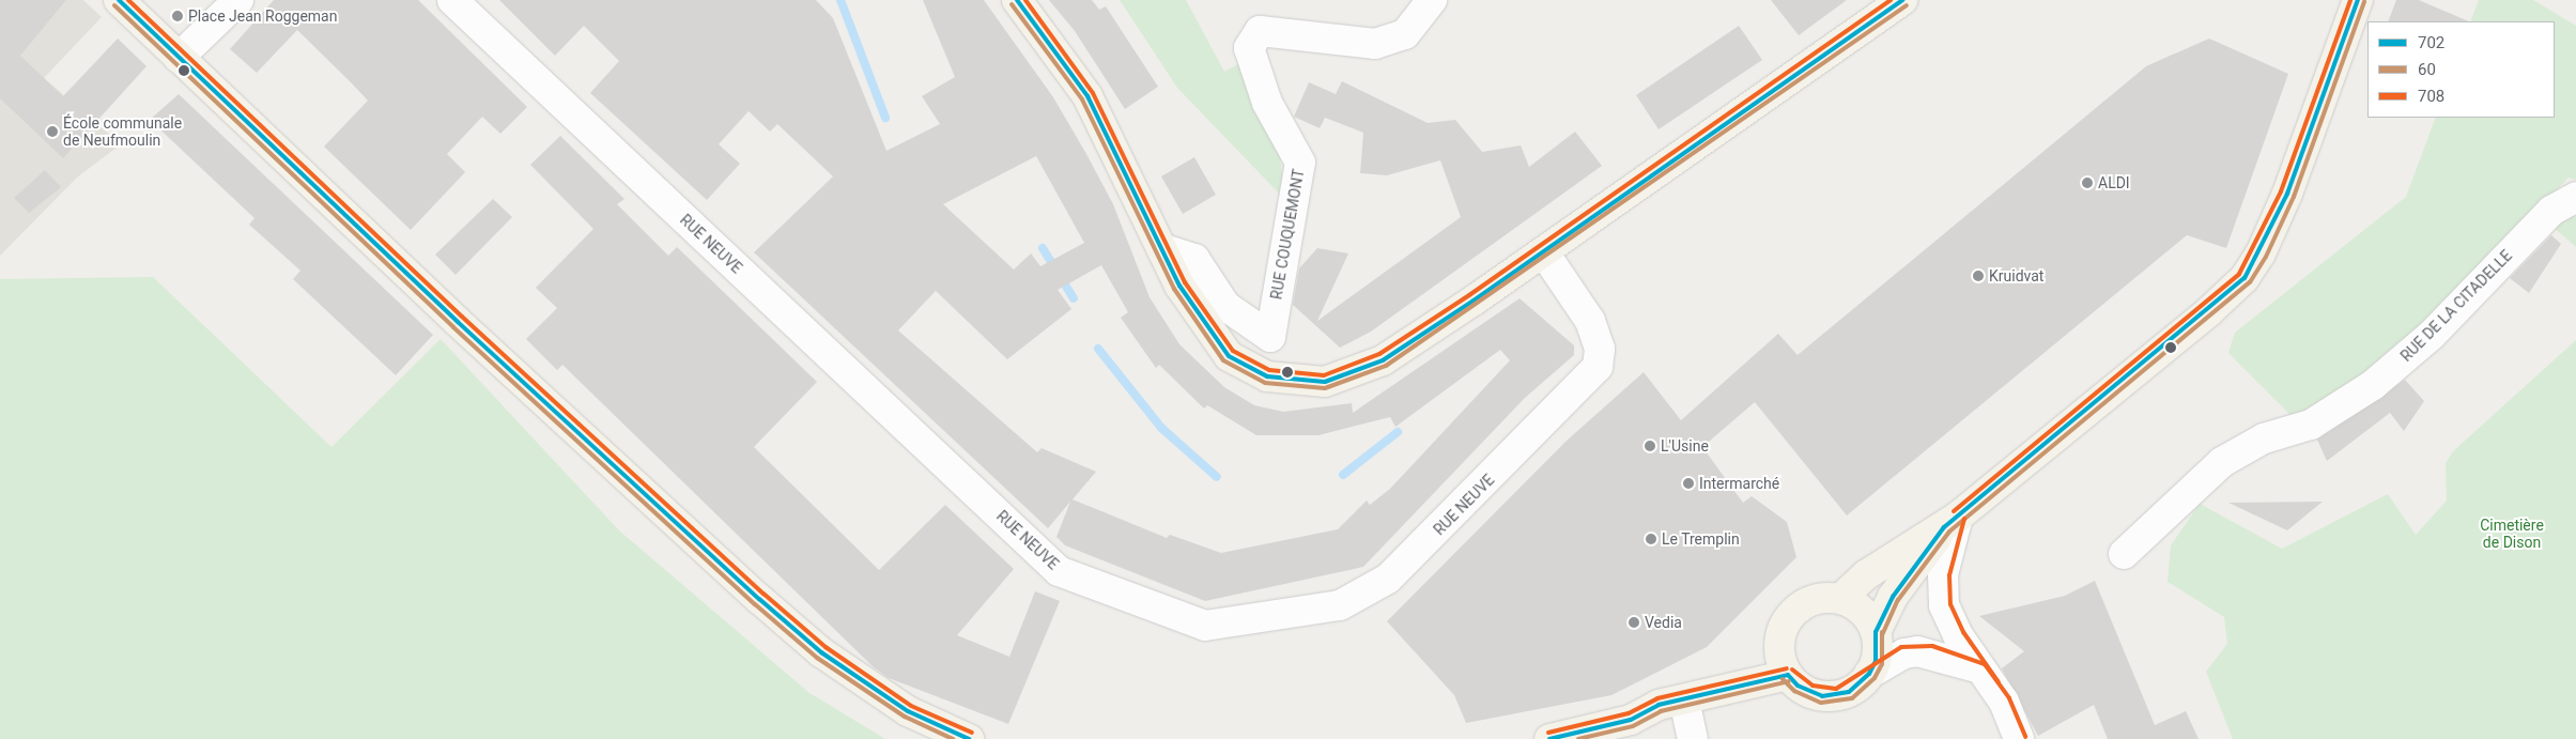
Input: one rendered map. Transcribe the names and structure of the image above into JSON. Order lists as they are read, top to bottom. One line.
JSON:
{"streets":{"street":["RUE COUQUEMONT","RUE NEUVE","RUE DE LA CITADELLE"]},"parks":["Cimetière de Dison"],"places":["Place Jean Roggeman","École communale de Neufmoulin","ALDI","Kruidvat","L'Usine","Intermarché","Le Tremplin","Vedia"],"lines":["transit line 702","transit line 708","transit line 60"],"legend":["702","60","708"]}
